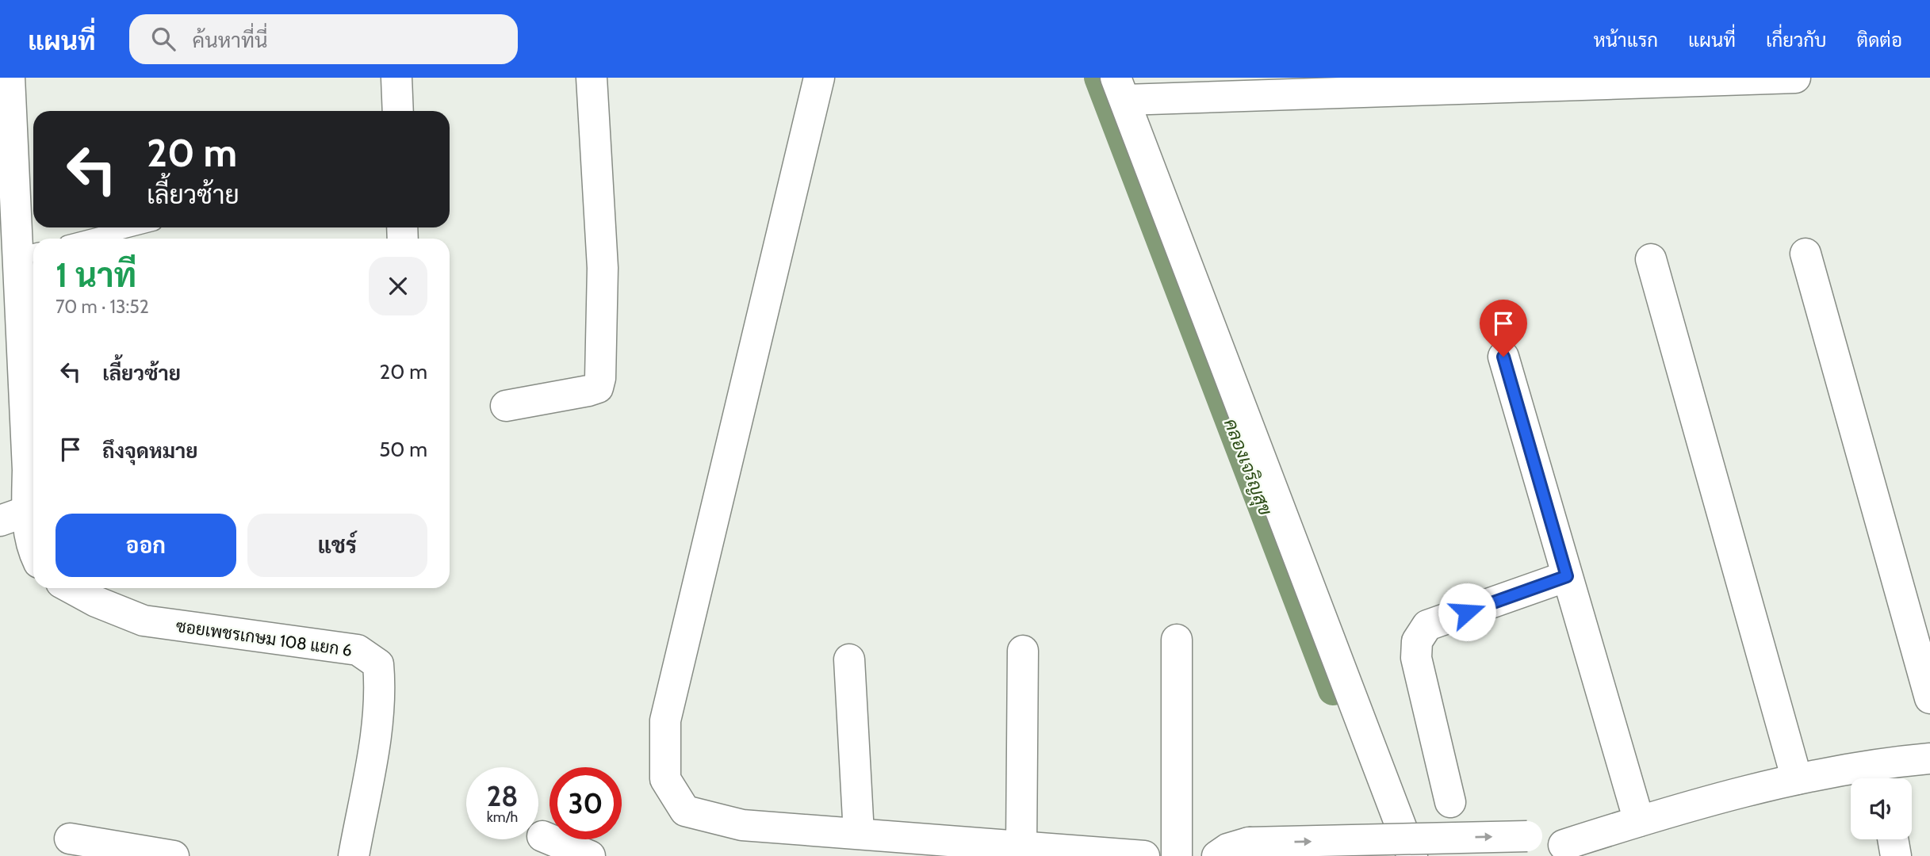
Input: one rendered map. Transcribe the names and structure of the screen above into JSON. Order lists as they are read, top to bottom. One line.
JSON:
{"streets":{"street":["ซอยเพชรเกษม 108 แยก 6"]},"water":["คลองเจริญสุข"],"page":{"header":"แผนที่","search":"ค้นหาที่นี่","nav":["หน้าแรก","แผนที่","เกี่ยวกับ","ติดต่อ"],"turn":["20 m","เลี้ยวซ้าย"],"heading":["1 นาที","70 m · 13:52"],"list":[{"name":"เลี้ยวซ้าย","value":"20 m"},{"name":"ถึงจุดหมาย","value":"50 m"}],"buttons":["ออก","แชร์"],"speed":"28 km/h","limit":"30"}}
